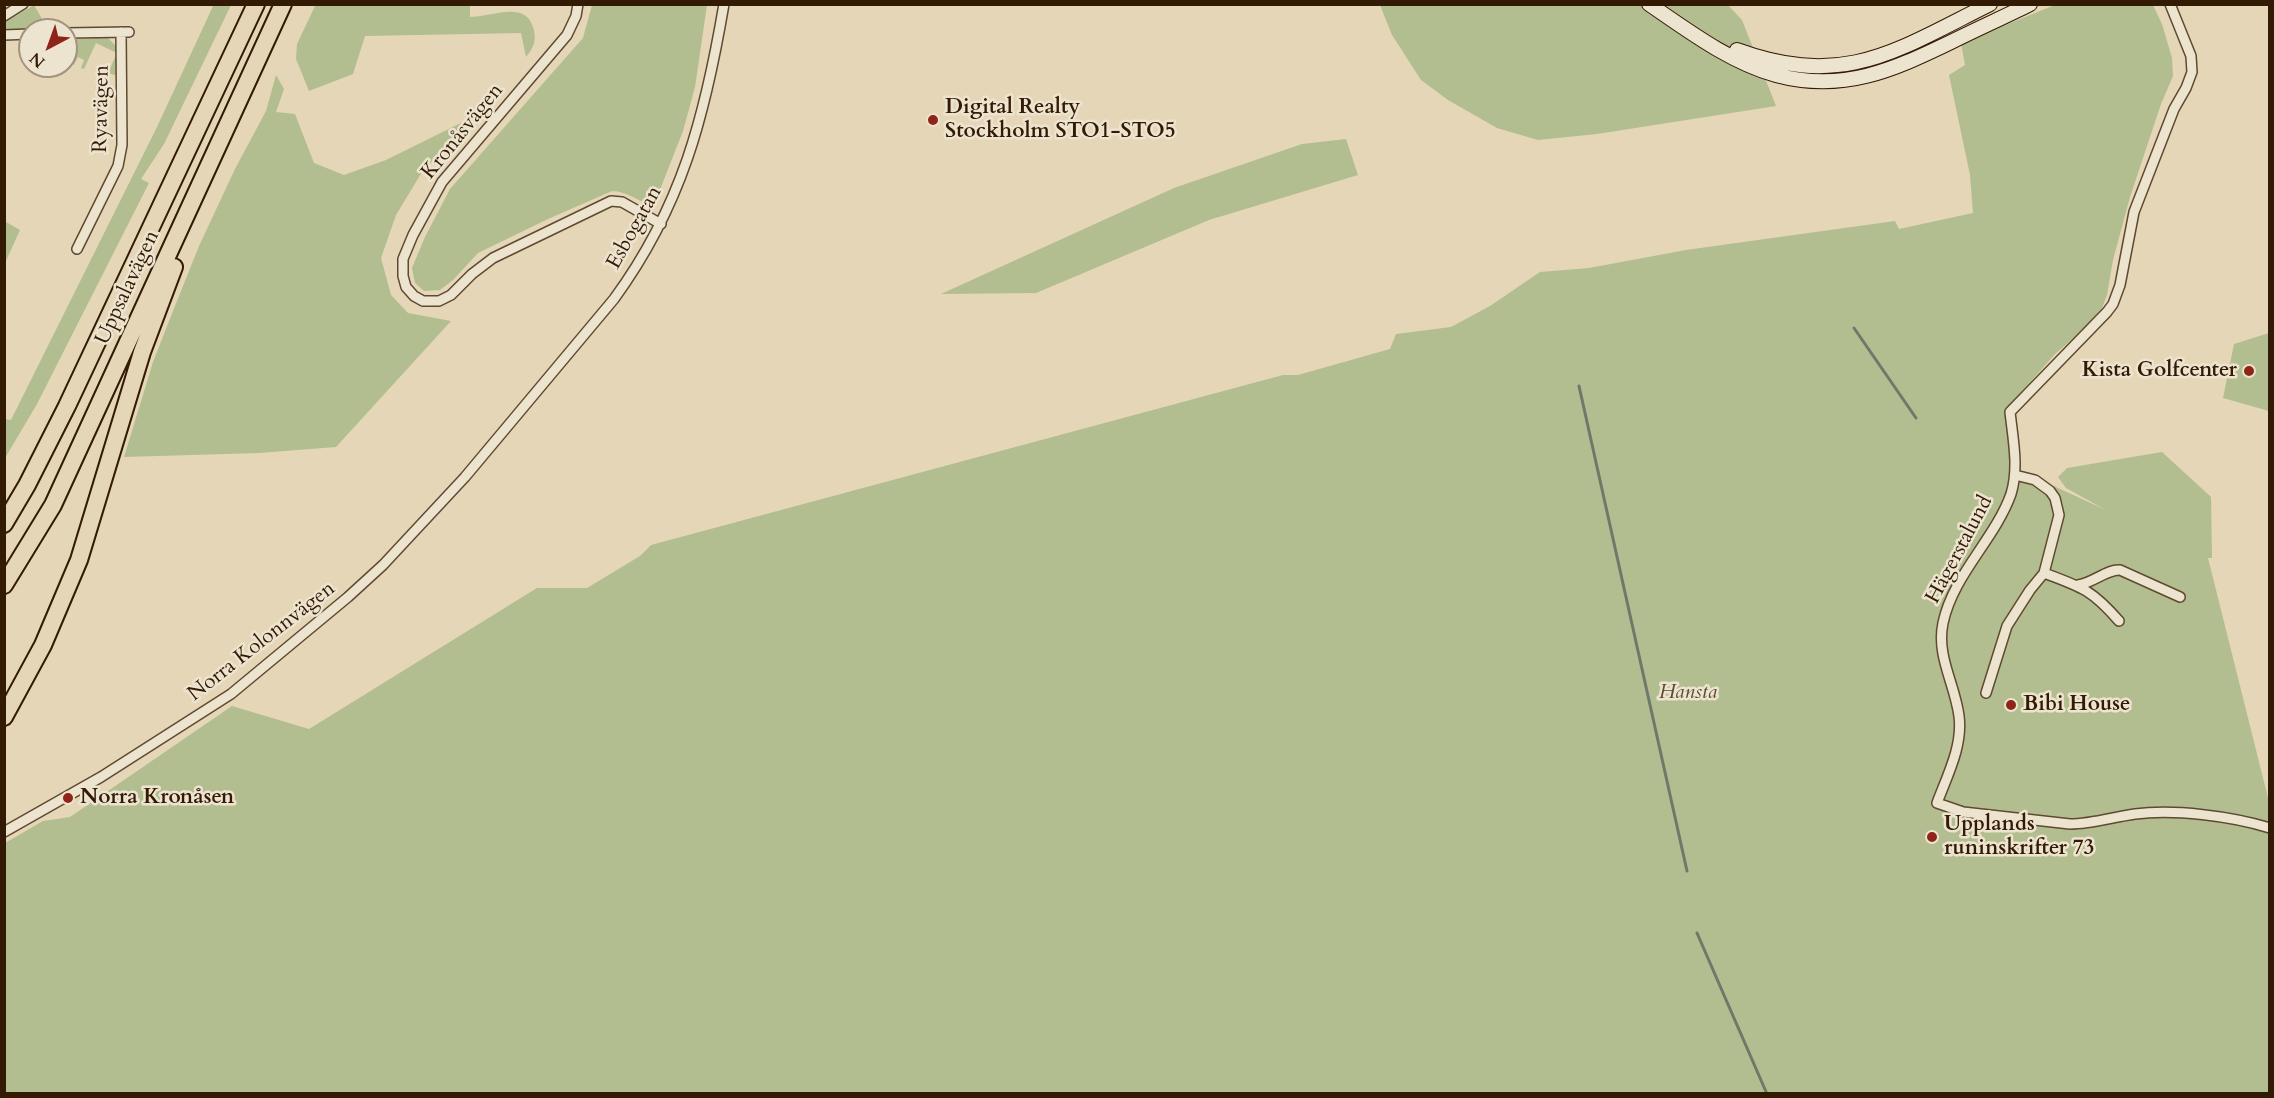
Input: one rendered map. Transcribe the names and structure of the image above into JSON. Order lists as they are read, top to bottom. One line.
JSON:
{"streets":{"highway":["Uppsalavägen"],"street":["Ryavägen","Kronåsvägen","Esbogatan","Hägerstalund","Norra Kolonnvägen"]},"crossings":[["Kronåsvägen","Esbogatan"],["Esbogatan","Norra Kolonnvägen"]],"parks":["Hansta"],"places":["Digital Realty Stockholm STO1-STO5","Kista Golfcenter","Bibi House","Norra Kronåsen","Upplands runinskrifter 73"],"north":"bottom left"}
